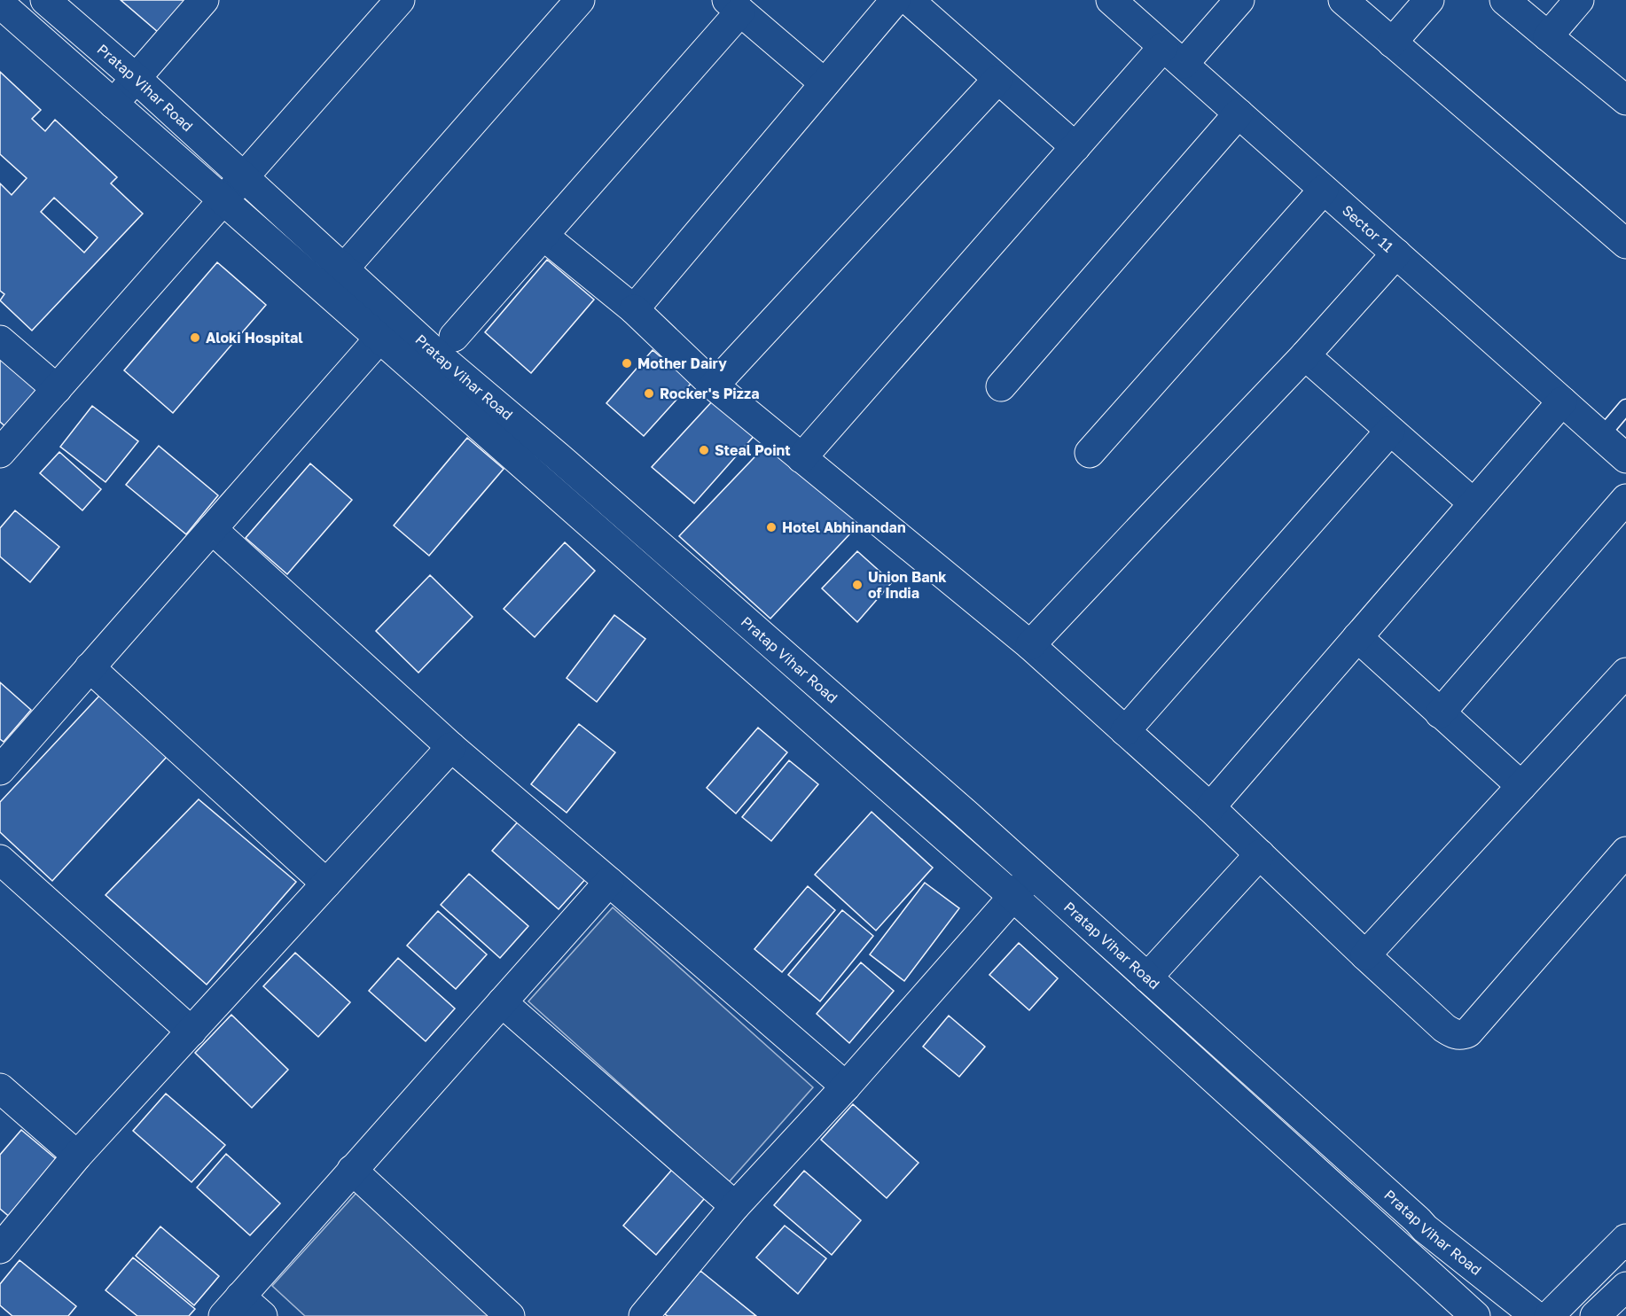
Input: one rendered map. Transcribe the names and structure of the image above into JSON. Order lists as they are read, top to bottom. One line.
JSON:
{"streets":{"street":["Pratap Vihar Road","Sector 11"]},"places":["Aloki Hospital","Mother Dairy","Rocker's Pizza","Steal Point","Hotel Abhinandan","Union Bank of India"]}
